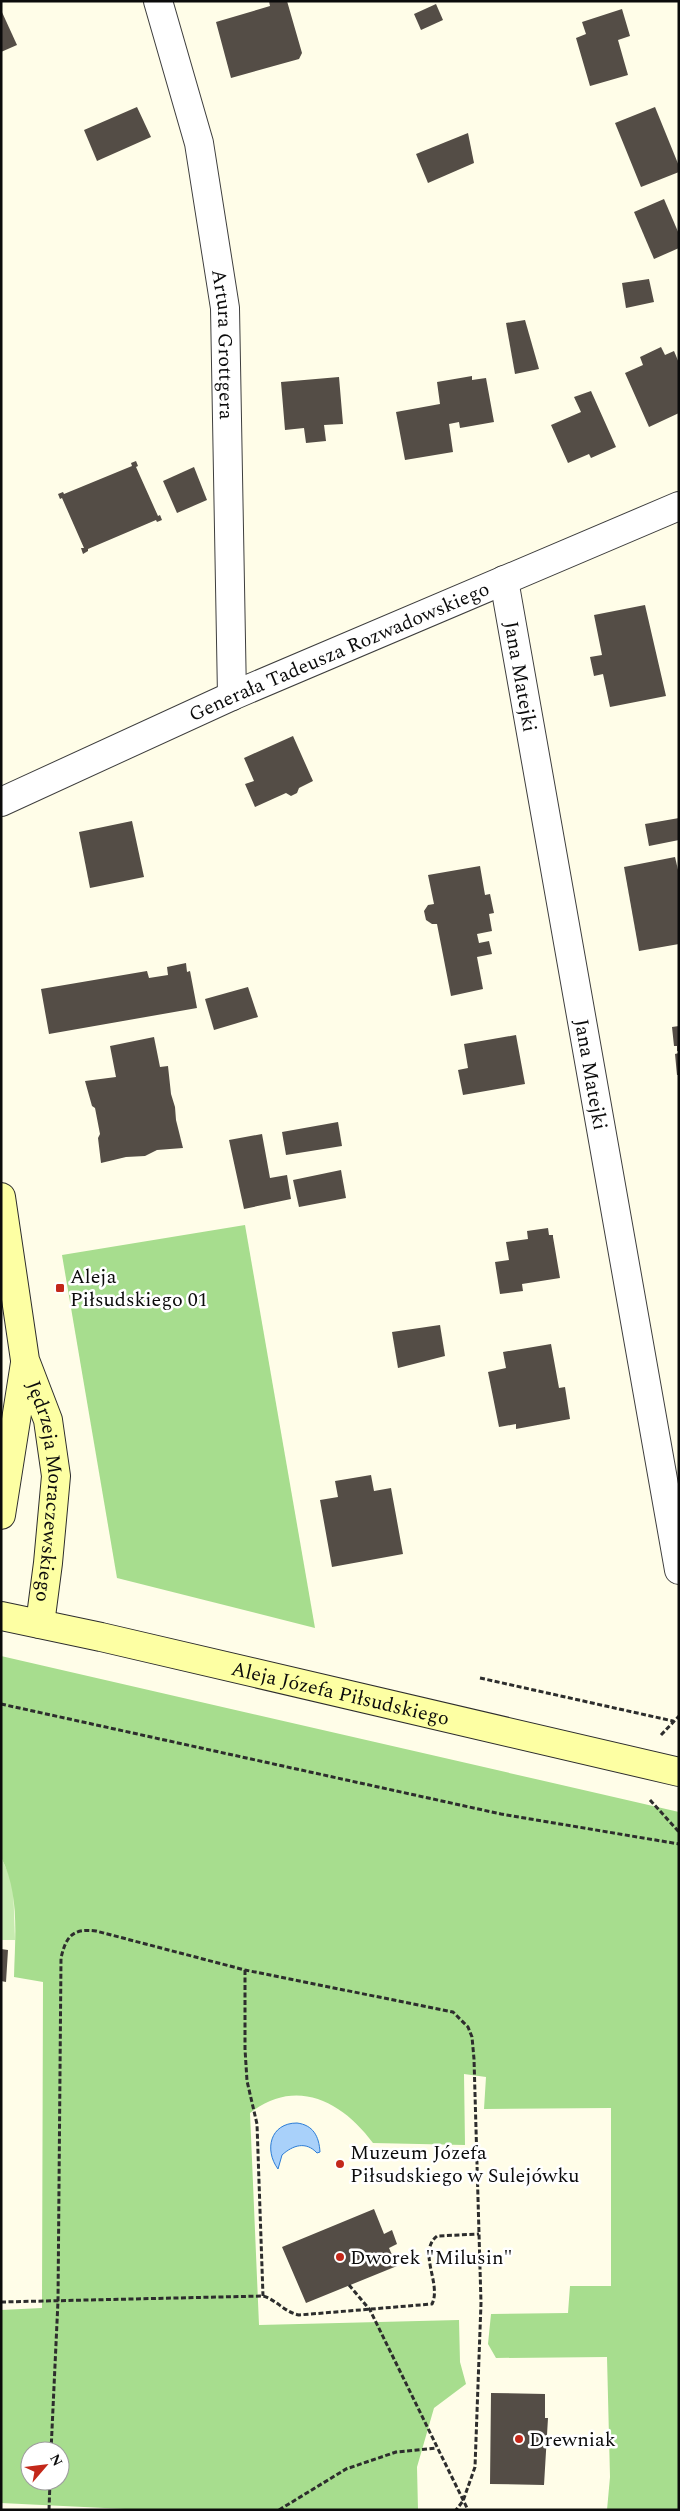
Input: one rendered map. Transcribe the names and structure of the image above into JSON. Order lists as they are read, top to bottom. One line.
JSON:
{"streets":{"main road":["Jędrzeja Moraczewskiego","Aleja Józefa Piłsudskiego"],"street":["Artura Grottgera","Generała Tadeusza Rozwadowskiego","Jana Matejki"]},"crossings":[["Artura Grottgera","Generała Tadeusza Rozwadowskiego"],["Generała Tadeusza Rozwadowskiego","Jana Matejki"],["Jędrzeja Moraczewskiego","Aleja Józefa Piłsudskiego"]],"places":{"transit":["Aleja Piłsudskiego 01"],"other":["Muzeum Józefa Piłsudskiego w Sulejówku","Dworek \"Milusin\"","Drewniak"]},"north":"top right"}
